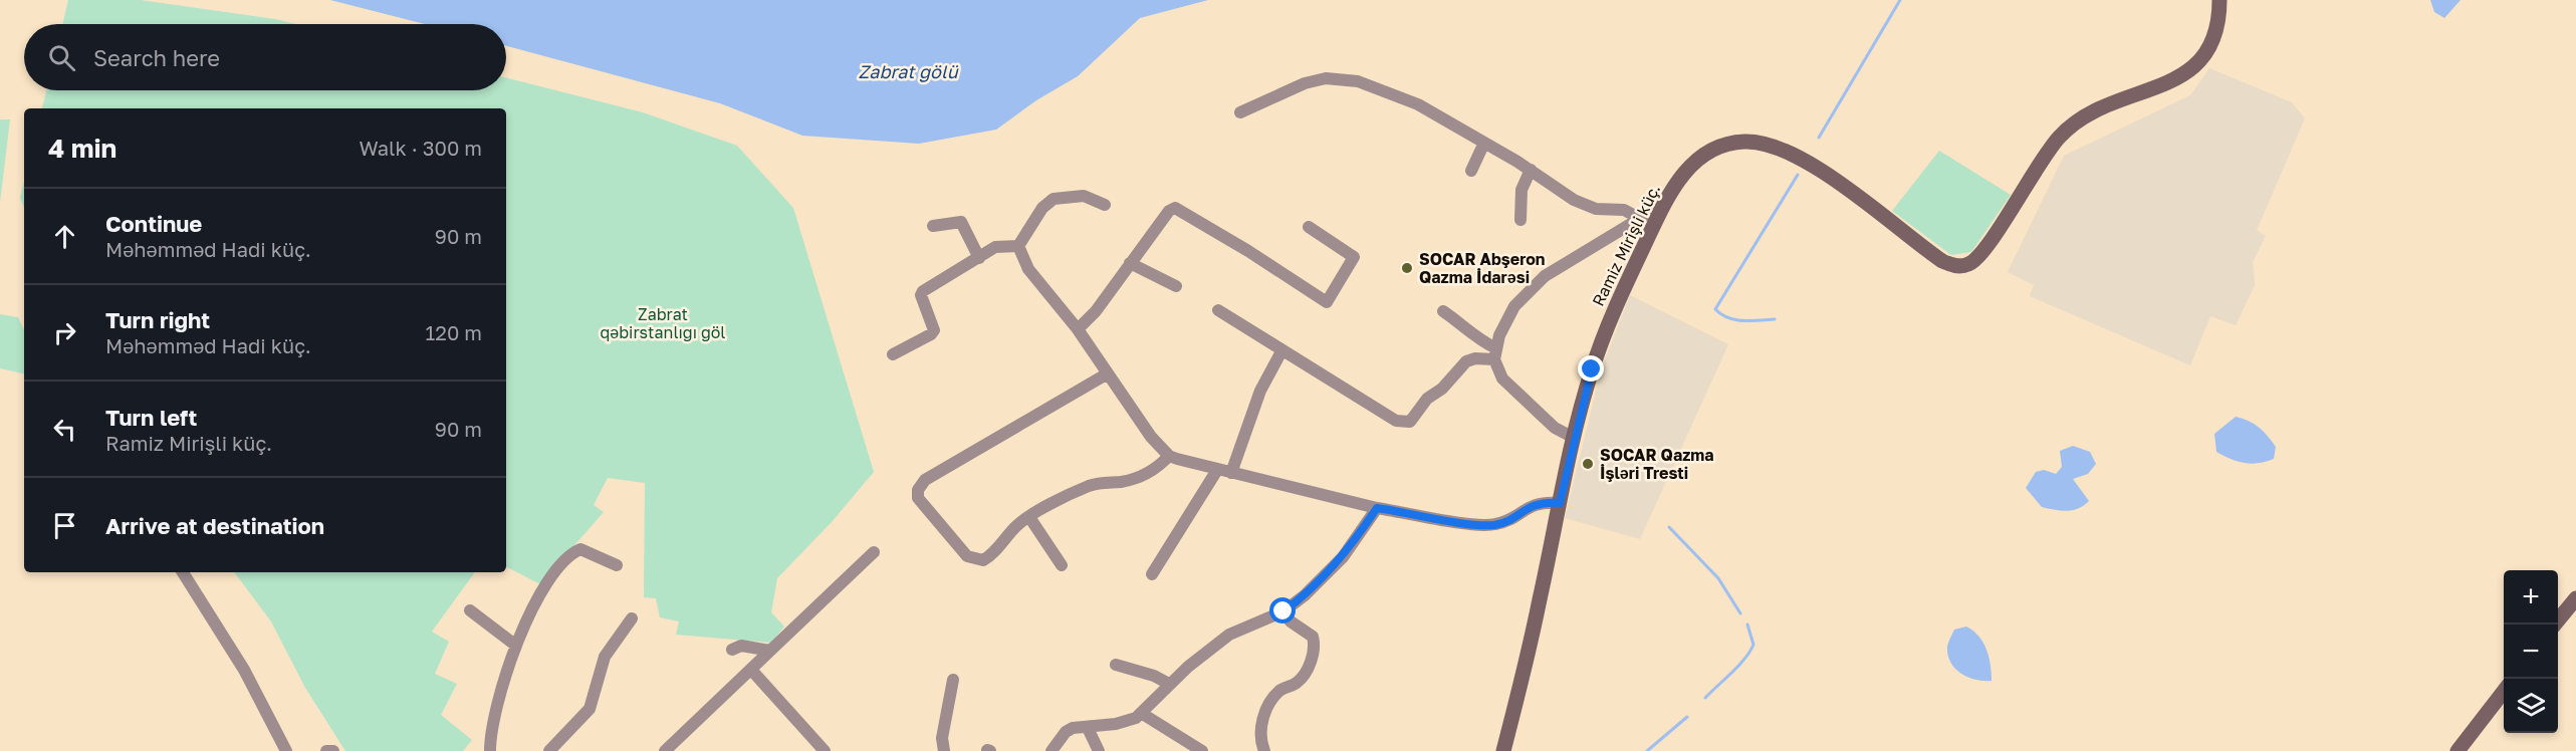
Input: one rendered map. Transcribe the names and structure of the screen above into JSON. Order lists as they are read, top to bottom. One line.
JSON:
{"streets":{"street":["Ramiz Mirişli küç."]},"water":["Zabrat gölü"],"parks":["Zabrat qəbirstanlığı göl"],"places":["SOCAR Abşeron Qazma İdarəsi","SOCAR Qazma İşləri Tresti"],"page":{"search":"Search here","heading":["4 min","Walk · 300 m"],"list":[["Continue","Məhəmməd Hadi küç.","90 m"],["Turn right","Məhəmməd Hadi küç.","120 m"],["Turn left","Ramiz Mirişli küç.","90 m"],"Arrive at destination"],"map_buttons":["+","−"]}}
